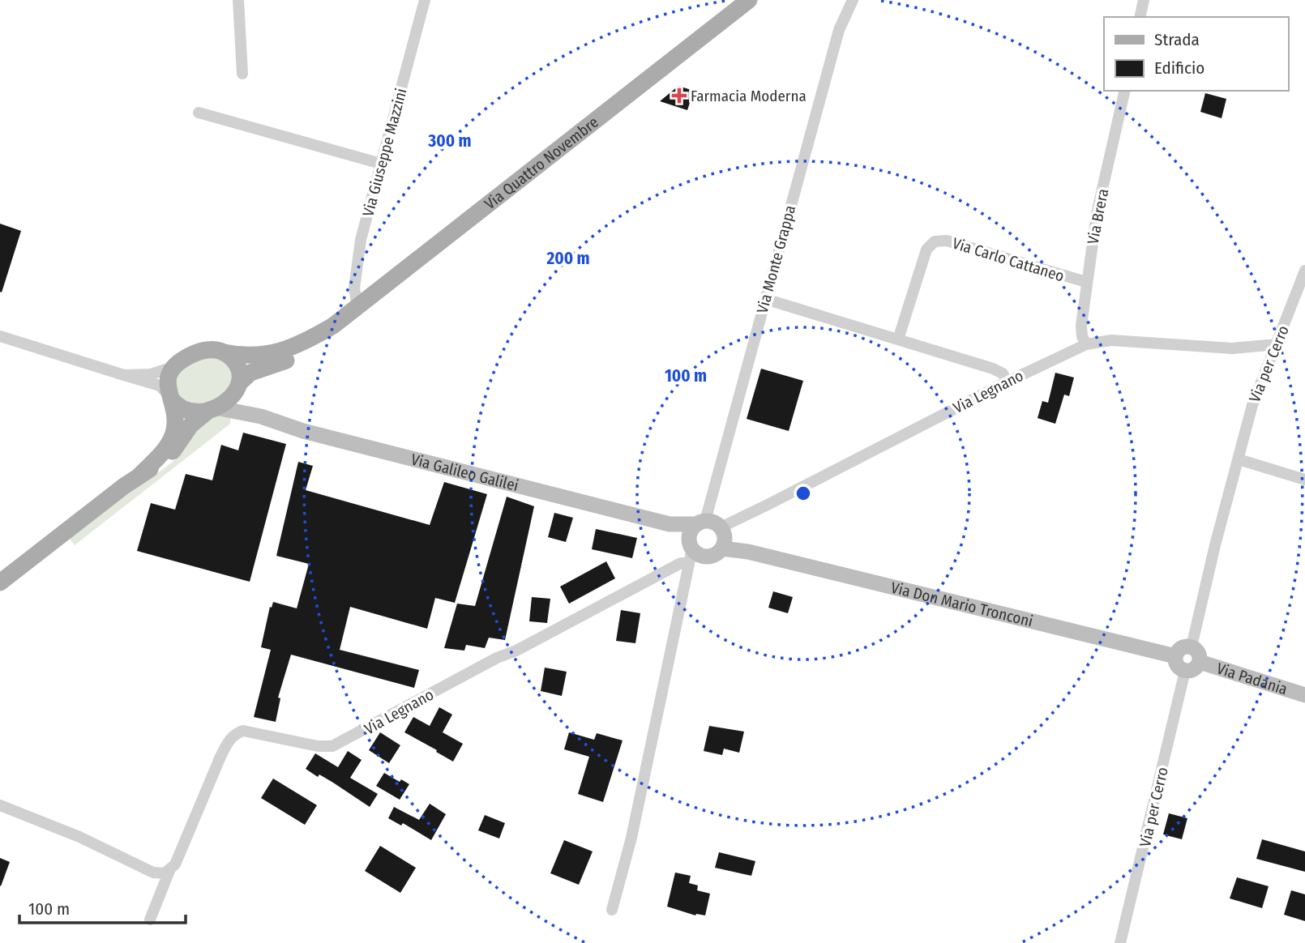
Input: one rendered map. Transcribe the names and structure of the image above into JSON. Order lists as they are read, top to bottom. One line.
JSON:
{"streets":{"main road":["Via Quattro Novembre"],"street":["Via Giuseppe Mazzini","Via Brera","Via Monte Grappa","Via Carlo Cattaneo","Via per Cerro","Via Legnano","Via Galileo Galilei","Via Don Mario Tronconi","Via Padania"]},"crossings":[["Via Giuseppe Mazzini","Via Quattro Novembre"],["Via Quattro Novembre","Via Galileo Galilei"],["Via Brera","Via Carlo Cattaneo"],["Via Brera","Via Legnano"],["Via Monte Grappa","Via Legnano"],["Via Monte Grappa","Via Galileo Galilei"],["Via Monte Grappa","Via Don Mario Tronconi"],["Via per Cerro","Via Legnano"],["Via per Cerro","Via Don Mario Tronconi"],["Via per Cerro","Via Padania"],["Via Legnano","Via Galileo Galilei"],["Via Legnano","Via Don Mario Tronconi"],["Via Galileo Galilei","Via Don Mario Tronconi"],["Via Don Mario Tronconi","Via Padania"]],"places":{"health":["Farmacia Moderna"]},"legend":["Strada","Edificio"],"scale_bar":"100 m","rings":["300 m","200 m","100 m"]}
